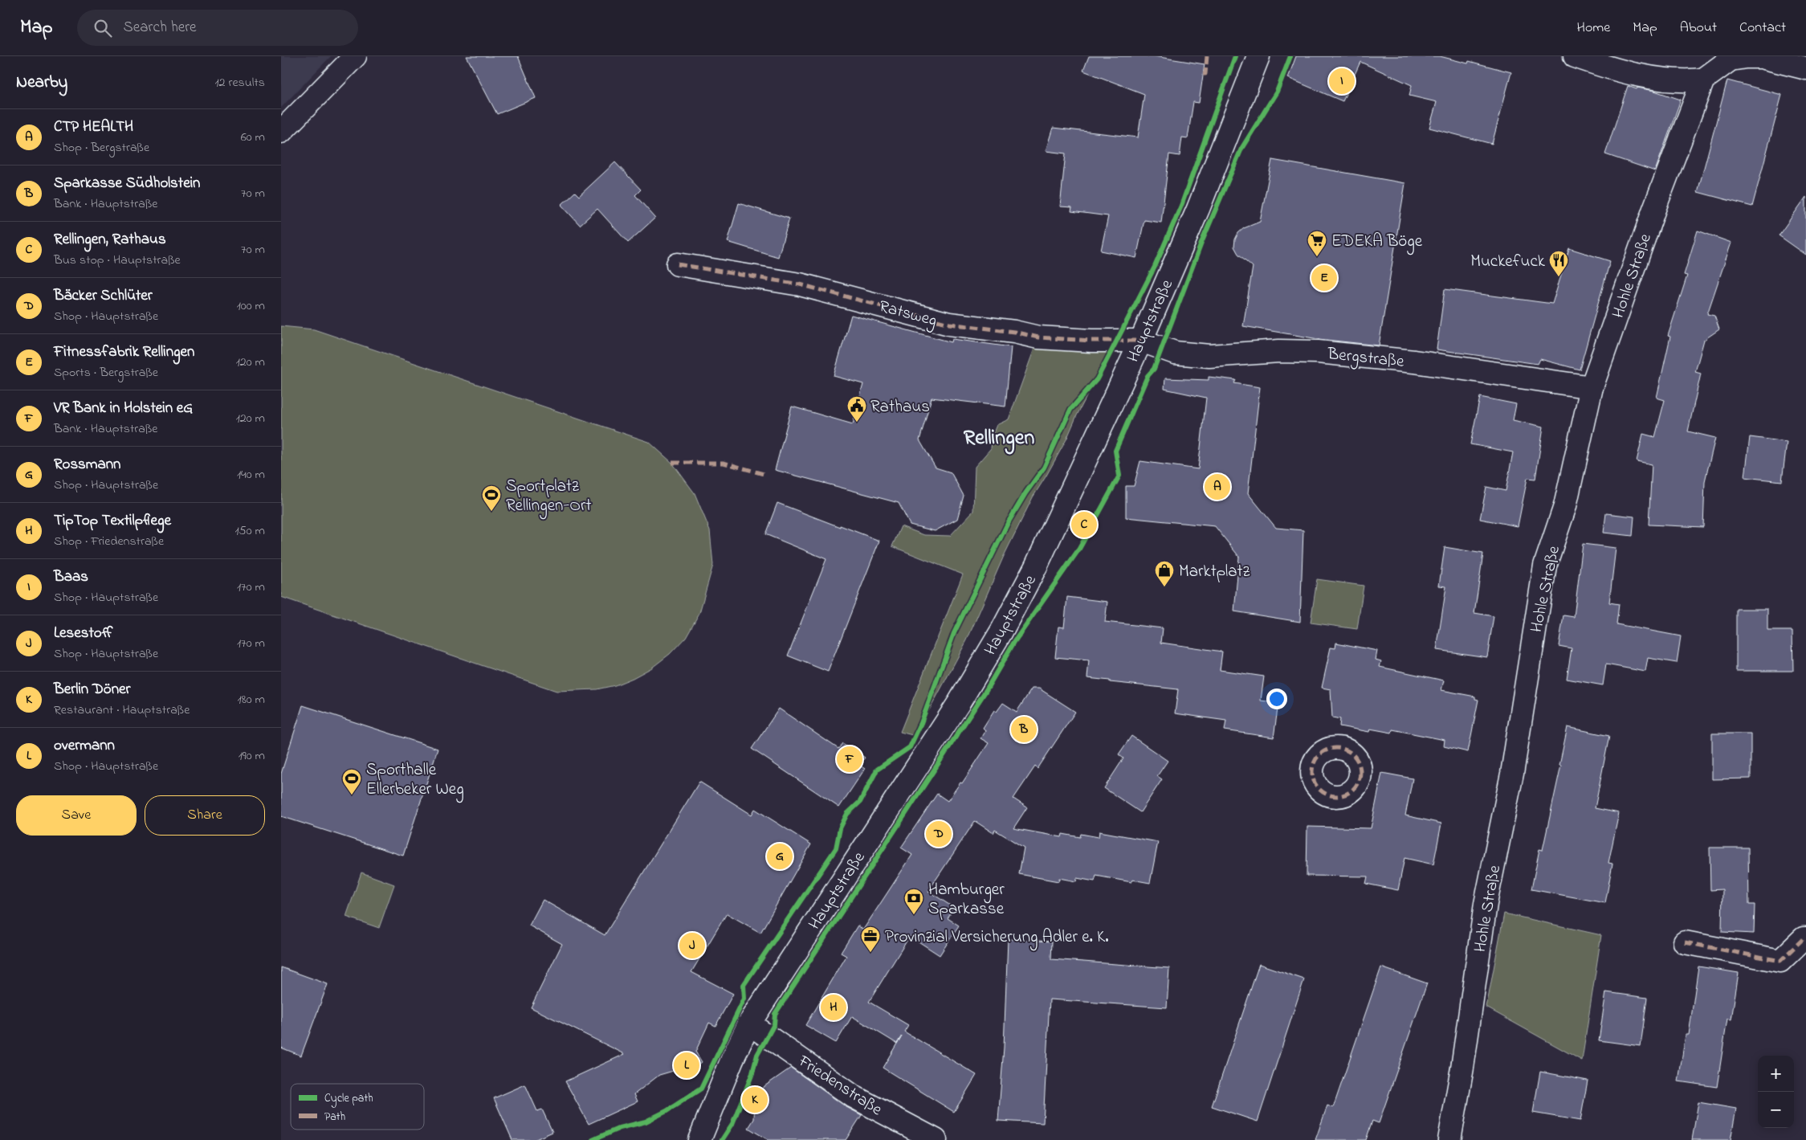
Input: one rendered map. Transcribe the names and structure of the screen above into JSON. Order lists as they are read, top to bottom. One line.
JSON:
{"streets":{"street":["Hohle Straße","Ratsweg","Hauptstraße","Bergstraße","Friedenstraße"]},"crossings":[["Hohle Straße","Bergstraße"],["Ratsweg","Hauptstraße"],["Ratsweg","Bergstraße"],["Hauptstraße","Bergstraße"],["Hauptstraße","Friedenstraße"]],"districts":["Rellingen"],"places":{"supermarket":["EDEKA Böge"],"restaurant":["Muckefuck"],"public building":["Rathaus"],"sports":["Sportplatz Rellingen-Ort","Sporthalle Ellerbeker Weg"],"shop":["Marktplatz"],"bank":["Hamburger Sparkasse"],"office":["Provinzial Versicherung Adler e. K."]},"legend":["Cycle path","Path"],"page":{"header":"Map","search":"Search here","nav":["Home","Map","About","Contact"],"heading":["Nearby","12 results"],"pins":["I","E","A","C","B","F","D","G","J","H","L","K"],"list":[{"mark":"A","name":"CTP HEALTH","note":"Shop · Bergstraße","value":"60 m"},{"mark":"B","name":"Sparkasse Südholstein","note":"Bank · Hauptstraße","value":"70 m"},{"mark":"C","name":"Rellingen, Rathaus","note":"Bus stop · Hauptstraße","value":"70 m"},{"mark":"D","name":"Bäcker Schlüter","note":"Shop · Hauptstraße","value":"100 m"},{"mark":"E","name":"Fitnessfabrik Rellingen","note":"Sports · Bergstraße","value":"120 m"},{"mark":"F","name":"VR Bank in Holstein eG","note":"Bank · Hauptstraße","value":"120 m"},{"mark":"G","name":"Rossmann","note":"Shop · Hauptstraße","value":"140 m"},{"mark":"H","name":"TipTop Textilpflege","note":"Shop · Friedenstraße","value":"150 m"},{"mark":"I","name":"Baas","note":"Shop · Hauptstraße","value":"170 m"},{"mark":"J","name":"Lesestoff","note":"Shop · Hauptstraße","value":"170 m"},{"mark":"K","name":"Berlin Döner","note":"Restaurant · Hauptstraße","value":"180 m"},{"mark":"L","name":"overmann","note":"Shop · Hauptstraße","value":"190 m"}],"buttons":["Save","Share"],"map_buttons":["+","−"]}}
